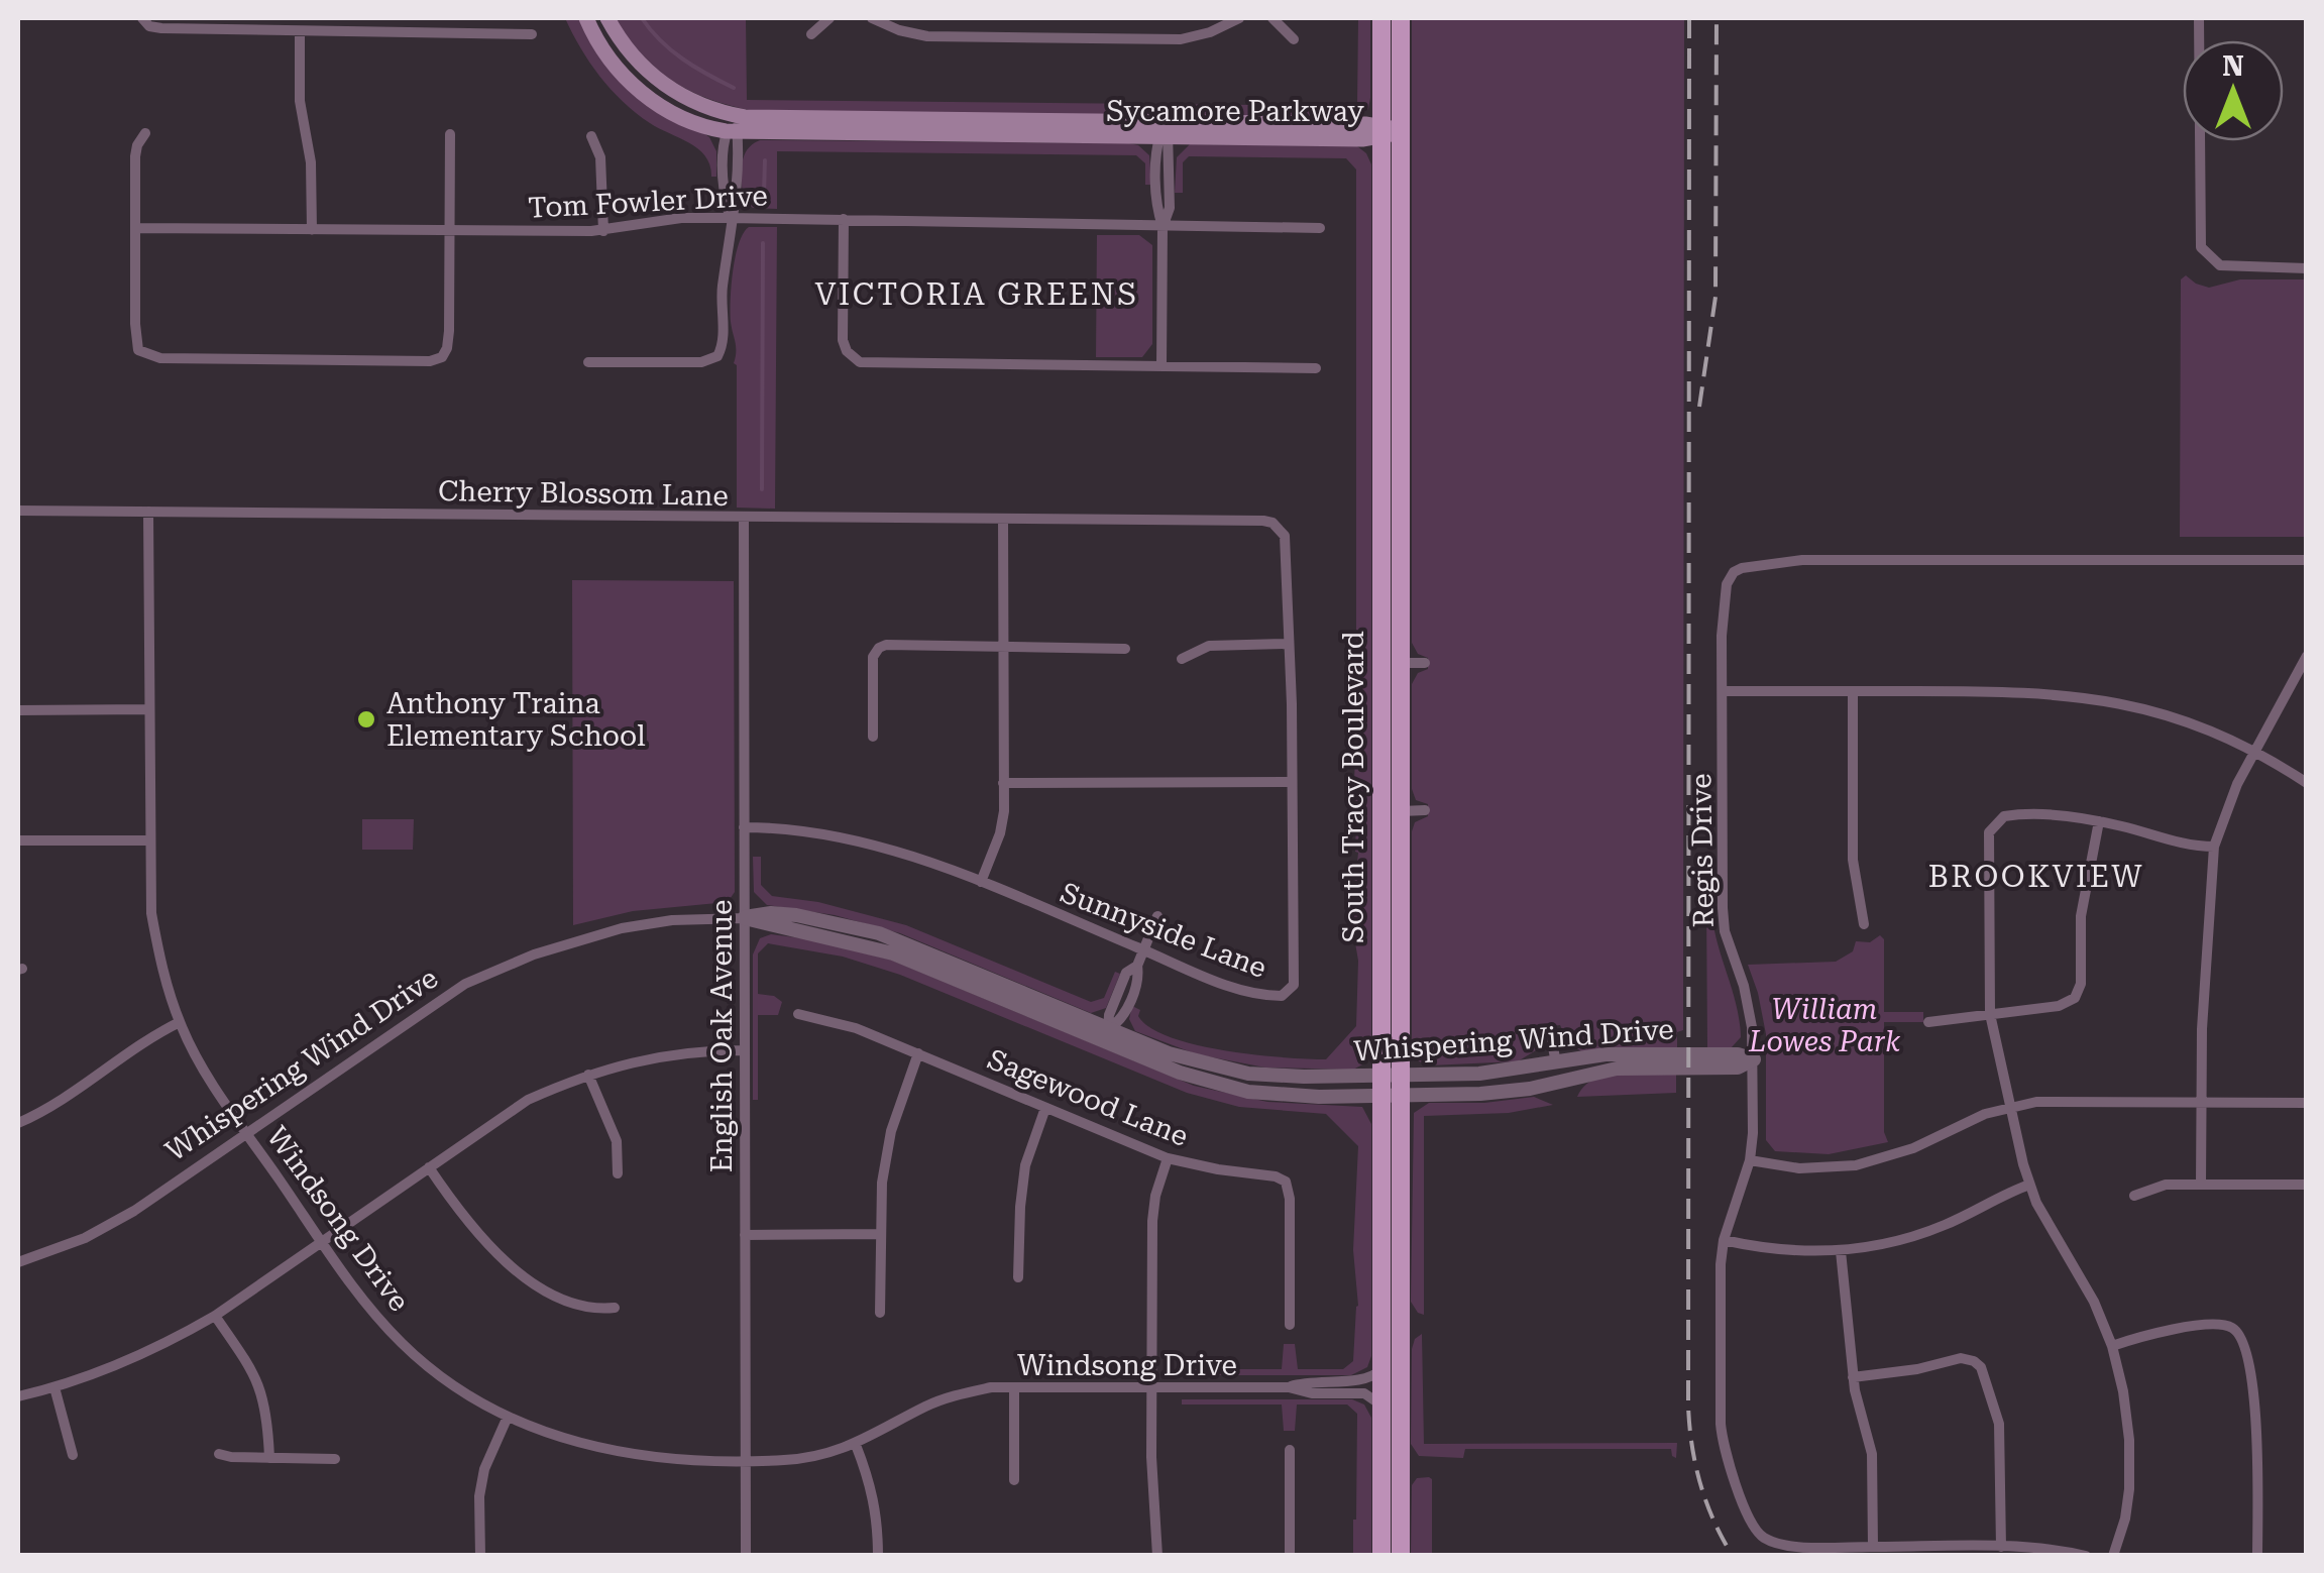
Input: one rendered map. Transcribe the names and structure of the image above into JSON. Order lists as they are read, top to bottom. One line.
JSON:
{"streets":{"main road":["Sycamore Parkway","South Tracy Boulevard"],"street":["Tom Fowler Drive","Cherry Blossom Lane","Regis Drive","Sunnyside Lane","English Oak Avenue","Whispering Wind Drive","Sagewood Lane","Windsong Drive"]},"crossings":[["Sycamore Parkway","South Tracy Boulevard"],["Cherry Blossom Lane","Sunnyside Lane"],["Cherry Blossom Lane","English Oak Avenue"],["Cherry Blossom Lane","Windsong Drive"],["South Tracy Boulevard","Whispering Wind Drive"],["South Tracy Boulevard","Windsong Drive"],["Regis Drive","Whispering Wind Drive"],["Sunnyside Lane","English Oak Avenue"],["English Oak Avenue","Whispering Wind Drive"],["English Oak Avenue","Windsong Drive"],["Whispering Wind Drive","Windsong Drive"]],"districts":["VICTORIA GREENS","BROOKVIEW"],"parks":["William Lowes Park"],"places":["Anthony Traina Elementary School"],"north":"top"}
